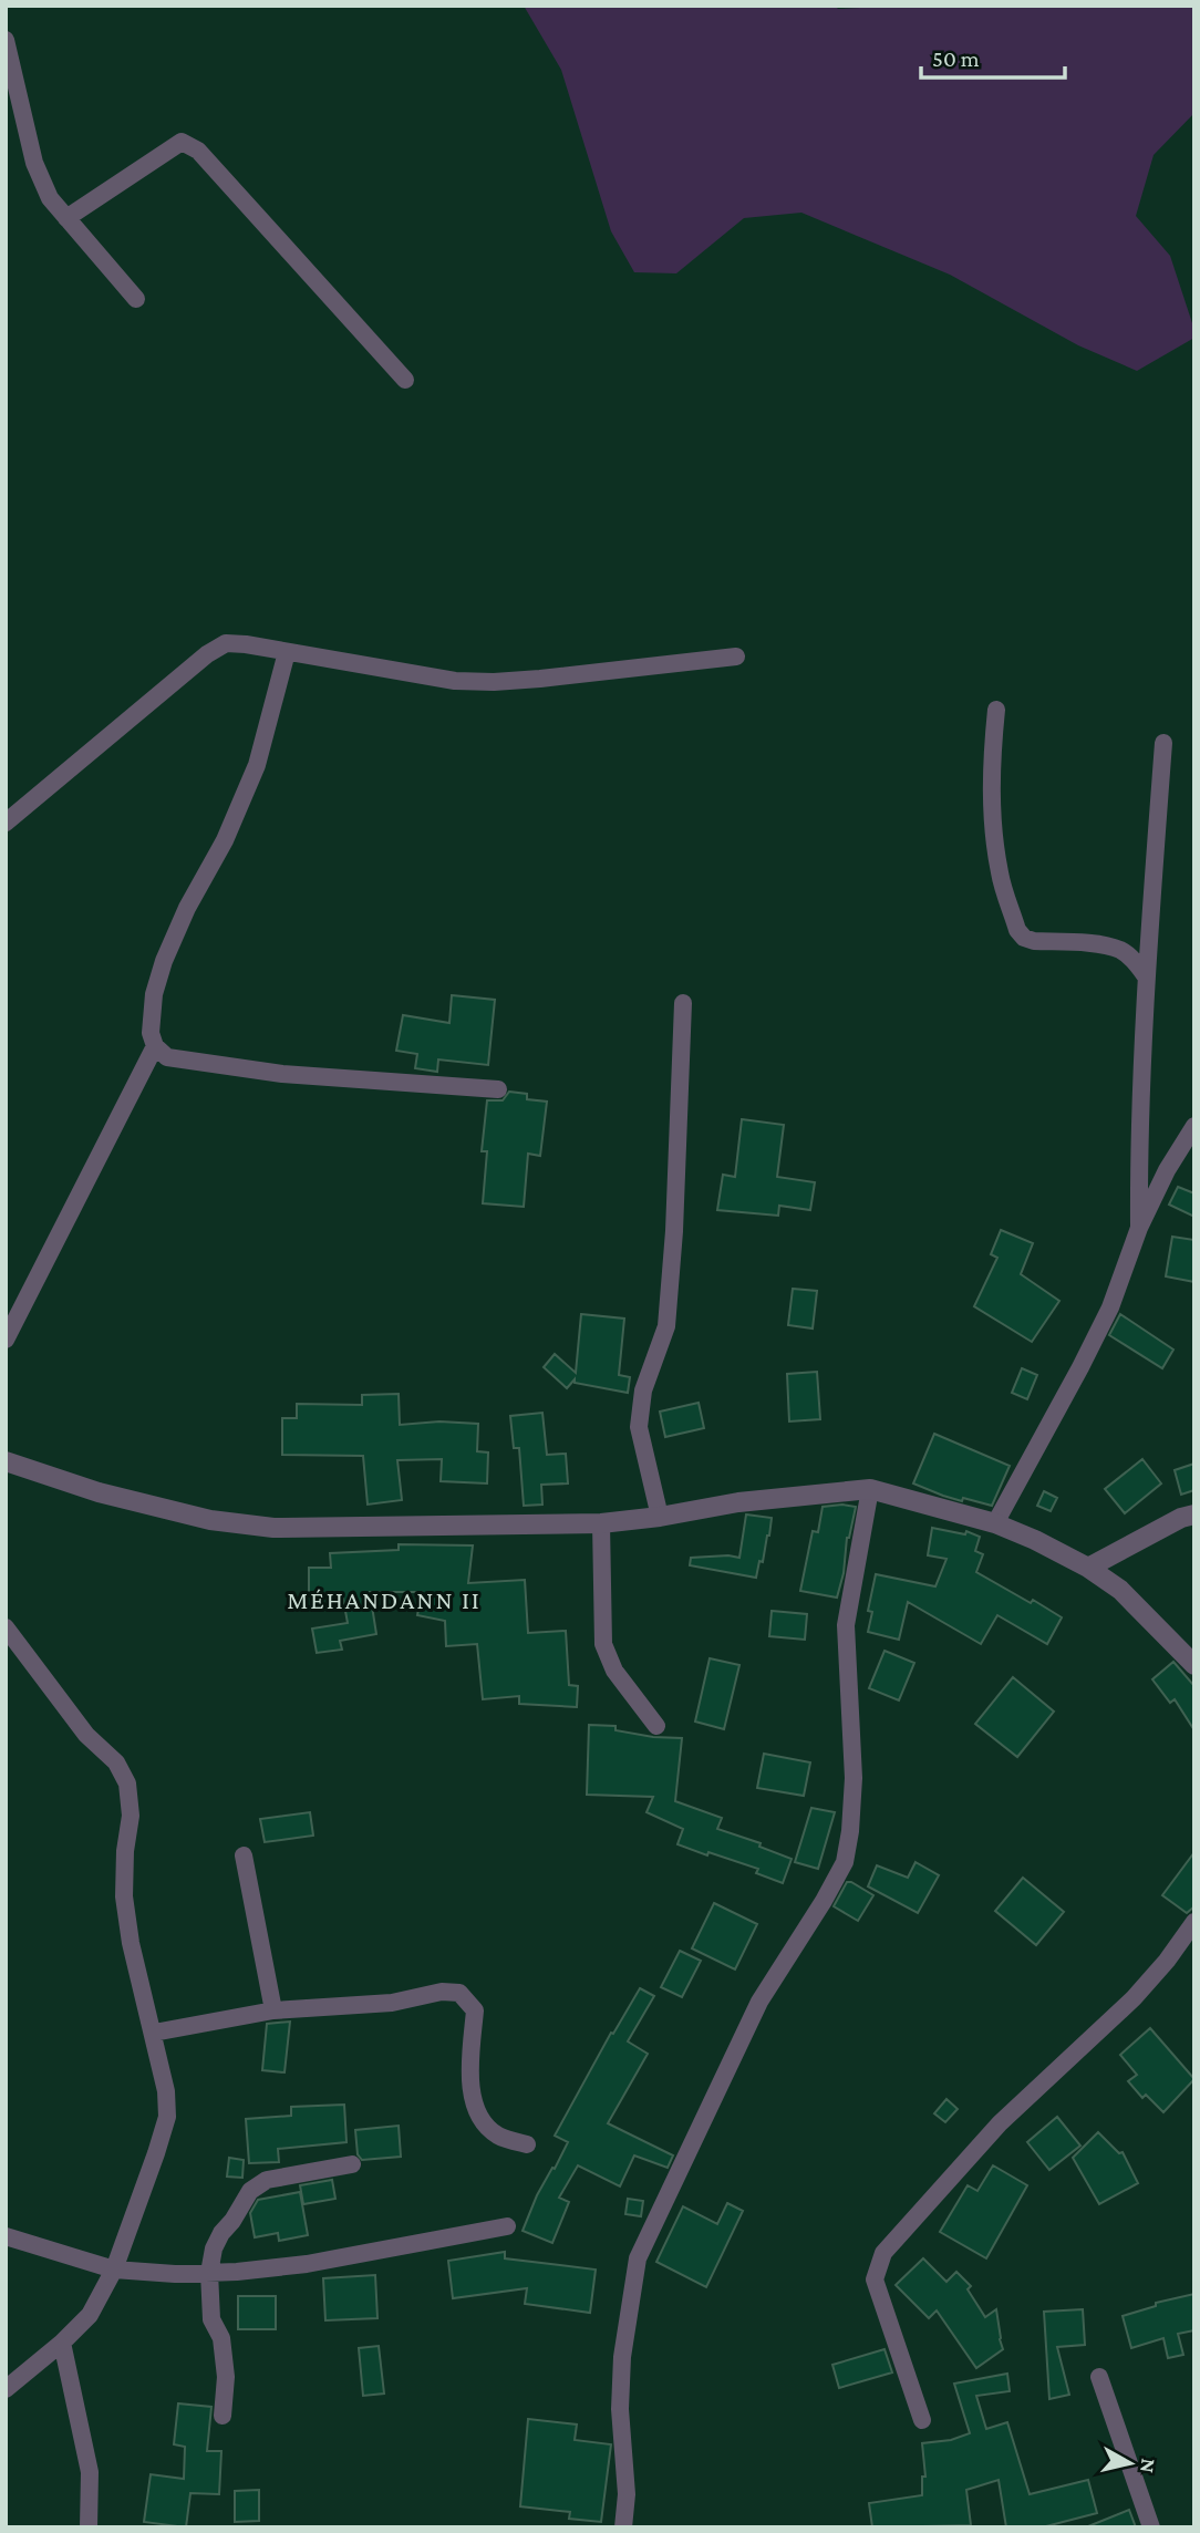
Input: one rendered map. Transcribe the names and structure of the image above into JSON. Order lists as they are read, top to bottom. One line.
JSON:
{"districts":["MÉHANDANN II"],"scale_bar":"50 m","north":"right"}
